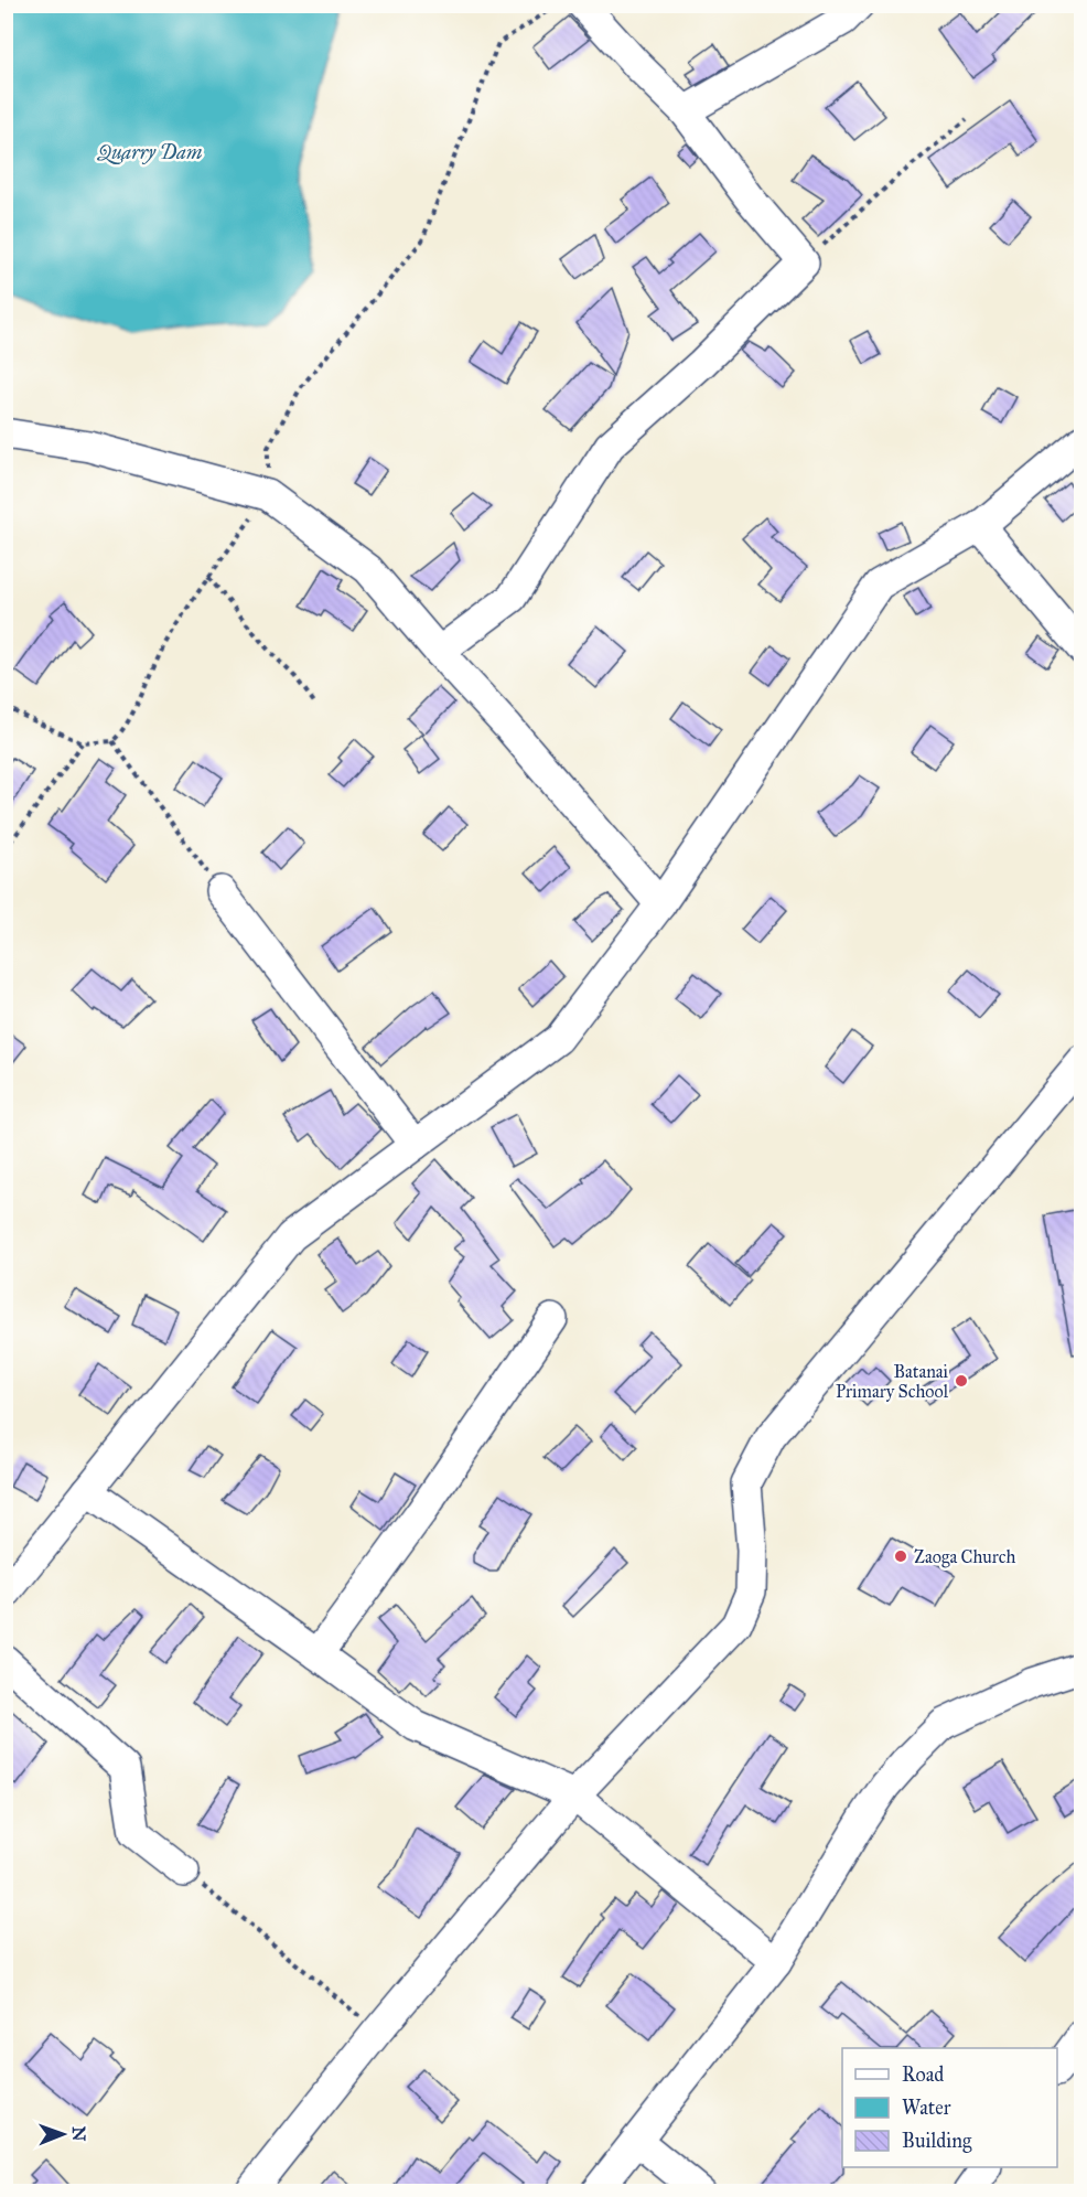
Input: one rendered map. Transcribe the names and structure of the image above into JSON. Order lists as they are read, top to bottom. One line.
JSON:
{"water":["Quarry Dam"],"places":["Batanai Primary School","Zaoga Church"],"legend":["Road","Water","Building"],"north":"right"}
